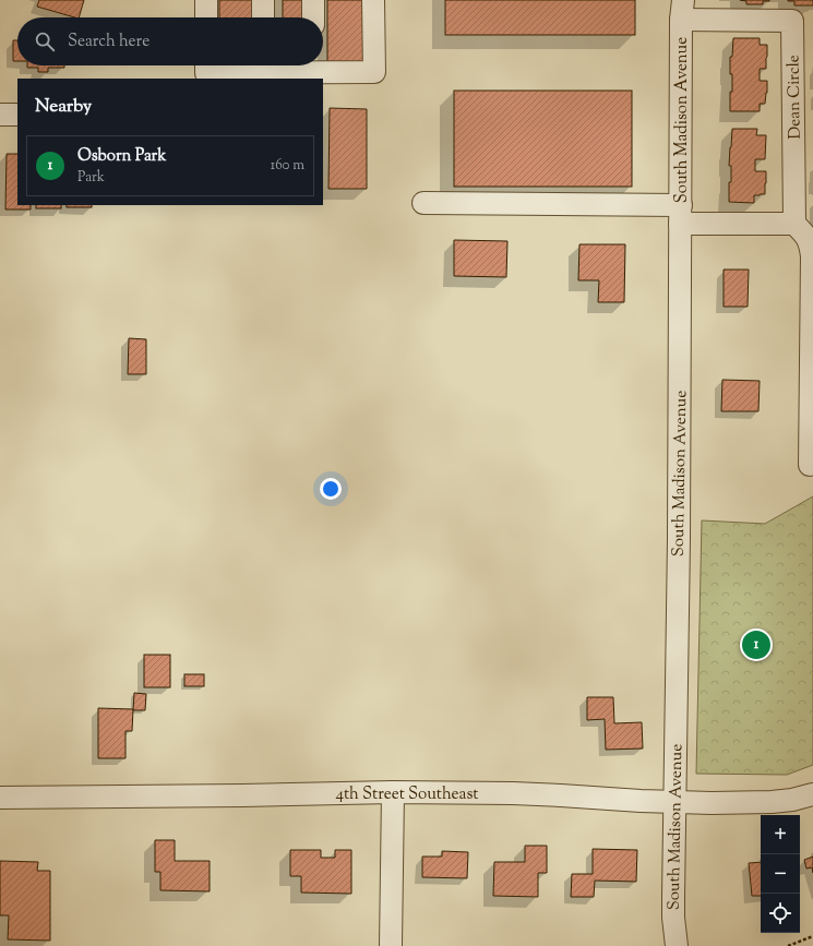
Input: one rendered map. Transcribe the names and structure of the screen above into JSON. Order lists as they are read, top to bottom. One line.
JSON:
{"streets":{"street":["Dean Circle","South Madison Avenue","4th Street Southeast"]},"crossings":[["Dean Circle","South Madison Avenue"],["South Madison Avenue","4th Street Southeast"]],"page":{"search":"Search here","heading":"Nearby","list":[{"mark":"1","name":"Osborn Park","note":"Park","value":"160 m"}],"pins":"1","map_buttons":["+","−"]}}
